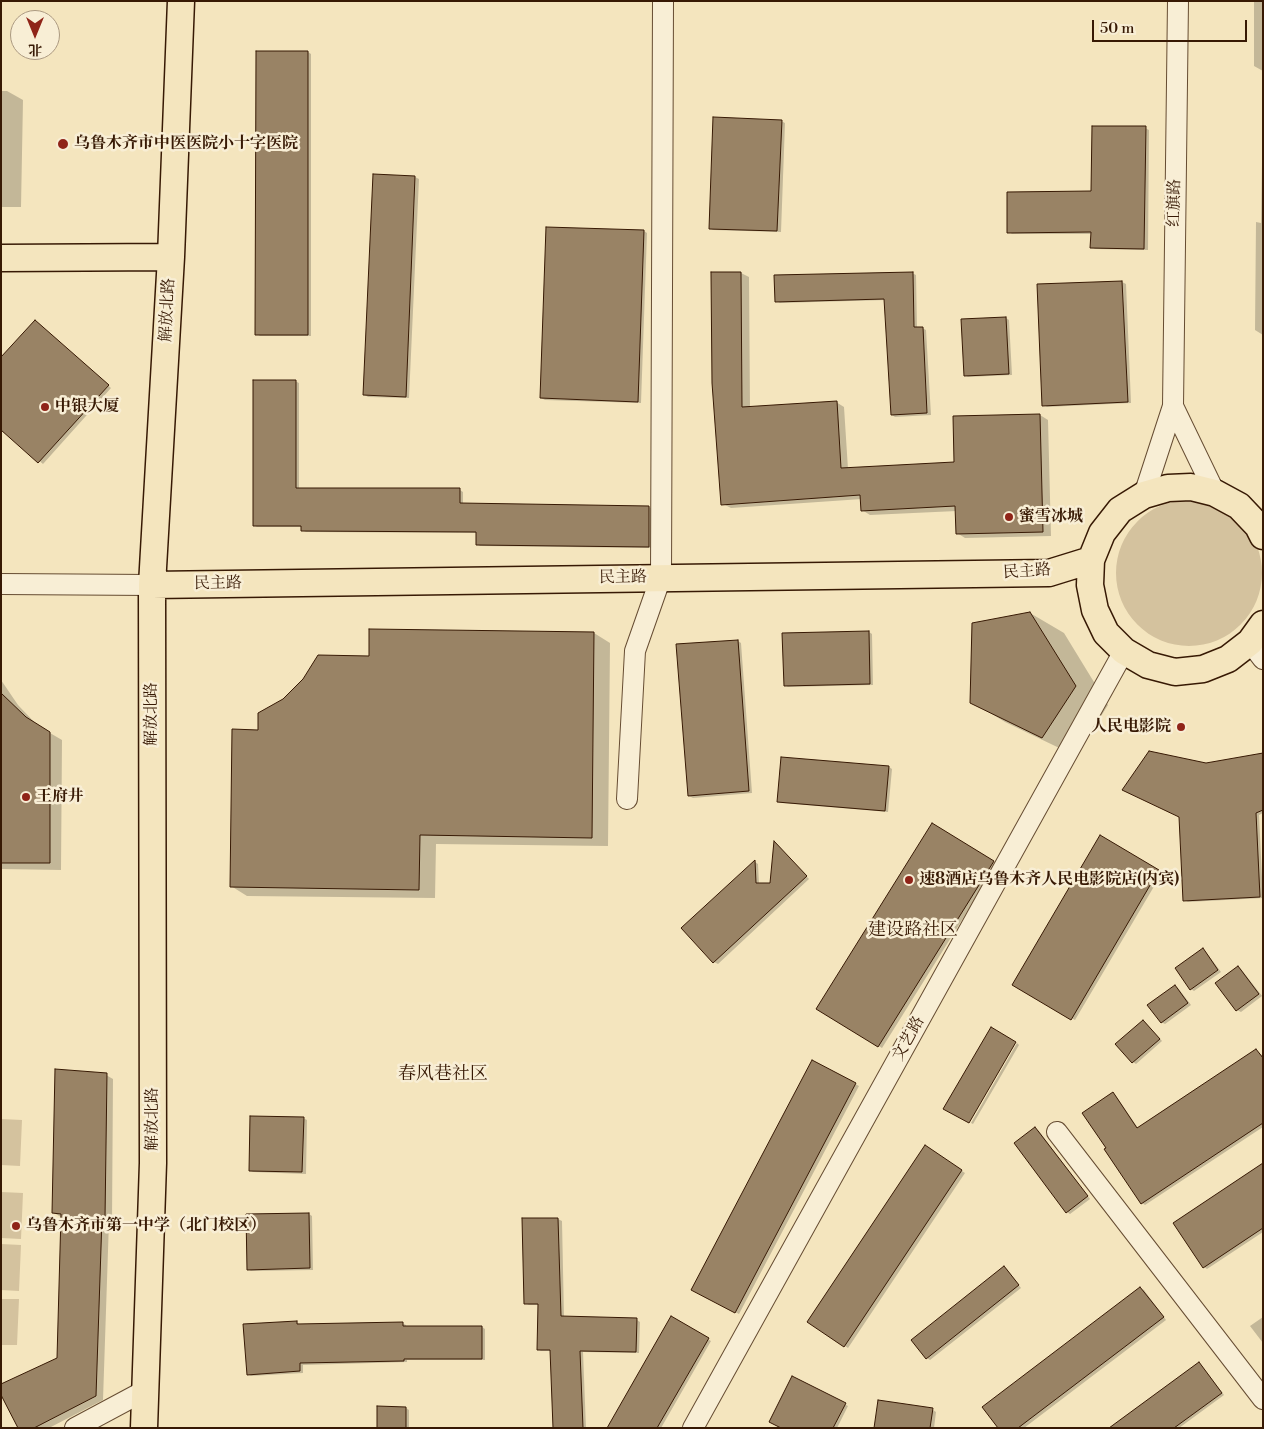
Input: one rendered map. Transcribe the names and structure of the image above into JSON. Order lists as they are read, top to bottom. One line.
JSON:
{"streets":{"main road":["解放北路","民主路"],"street":["红旗路","文艺路"]},"crossings":[["解放北路","民主路"]],"districts":["建设路社区","春风巷社区"],"places":["乌鲁木齐市中医医院小十字医院","中银大厦","蜜雪冰城","人民电影院","王府井","速8酒店乌鲁木齐人民电影院店(内宾)","乌鲁木齐市第一中学（北门校区）"],"scale_bar":"50 m","north":"bottom"}
